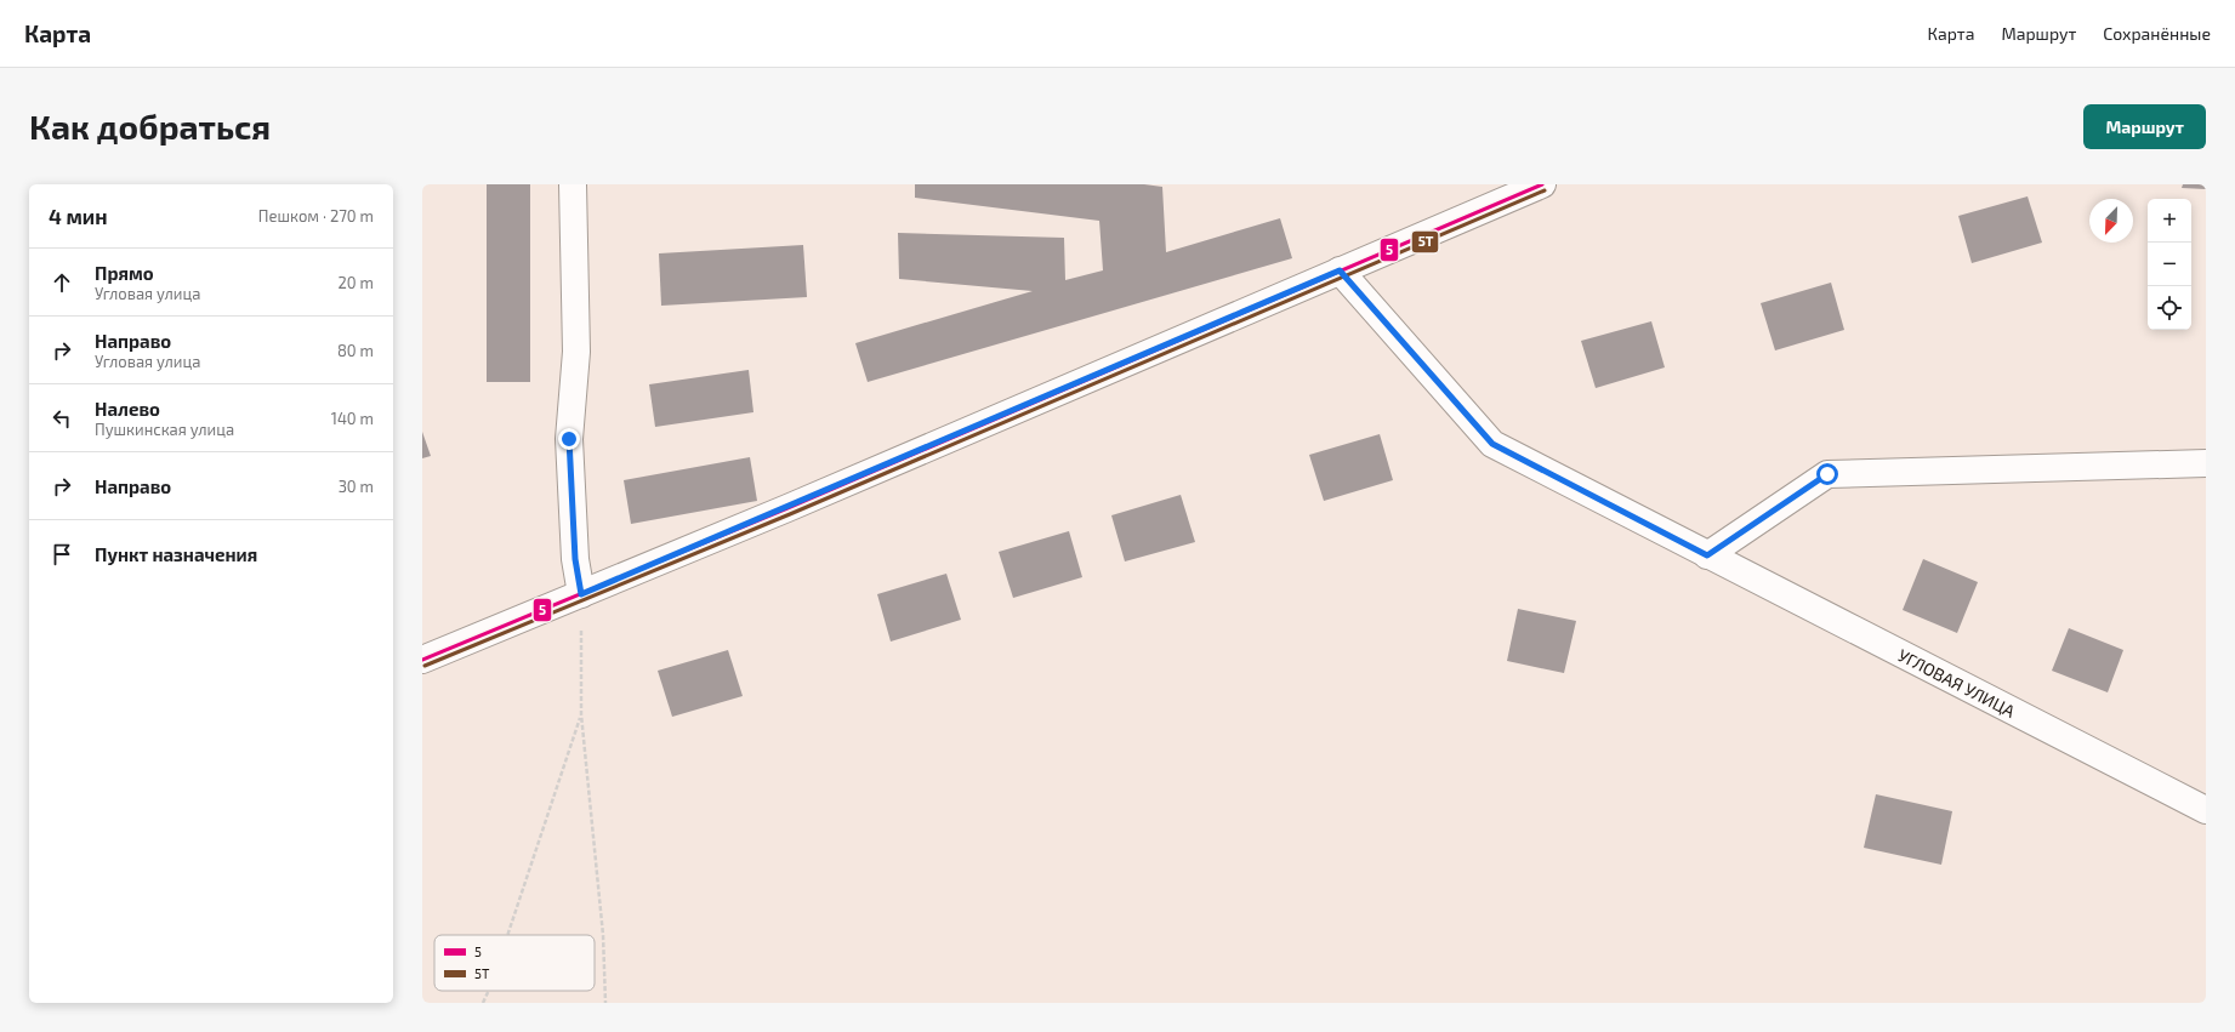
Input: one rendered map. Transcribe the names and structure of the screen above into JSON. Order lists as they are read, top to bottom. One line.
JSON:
{"streets":{"street":["УГЛОВАЯ УЛИЦА"]},"lines":["transit line 5","transit line 5Т"],"legend":["5","5Т"],"north":"bottom left","page":{"header":"Карта","nav":["Карта","Маршрут","Сохранённые"],"buttons":"Маршрут","title":"Как добраться","heading":["4 мин","Пешком · 270 m"],"map_buttons":["+","−"],"list":[["Прямо","Угловая улица","20 m"],["Направо","Угловая улица","80 m"],["Налево","Пушкинская улица","140 m"],["Направо","30 m"],"Пункт назначения"]}}
